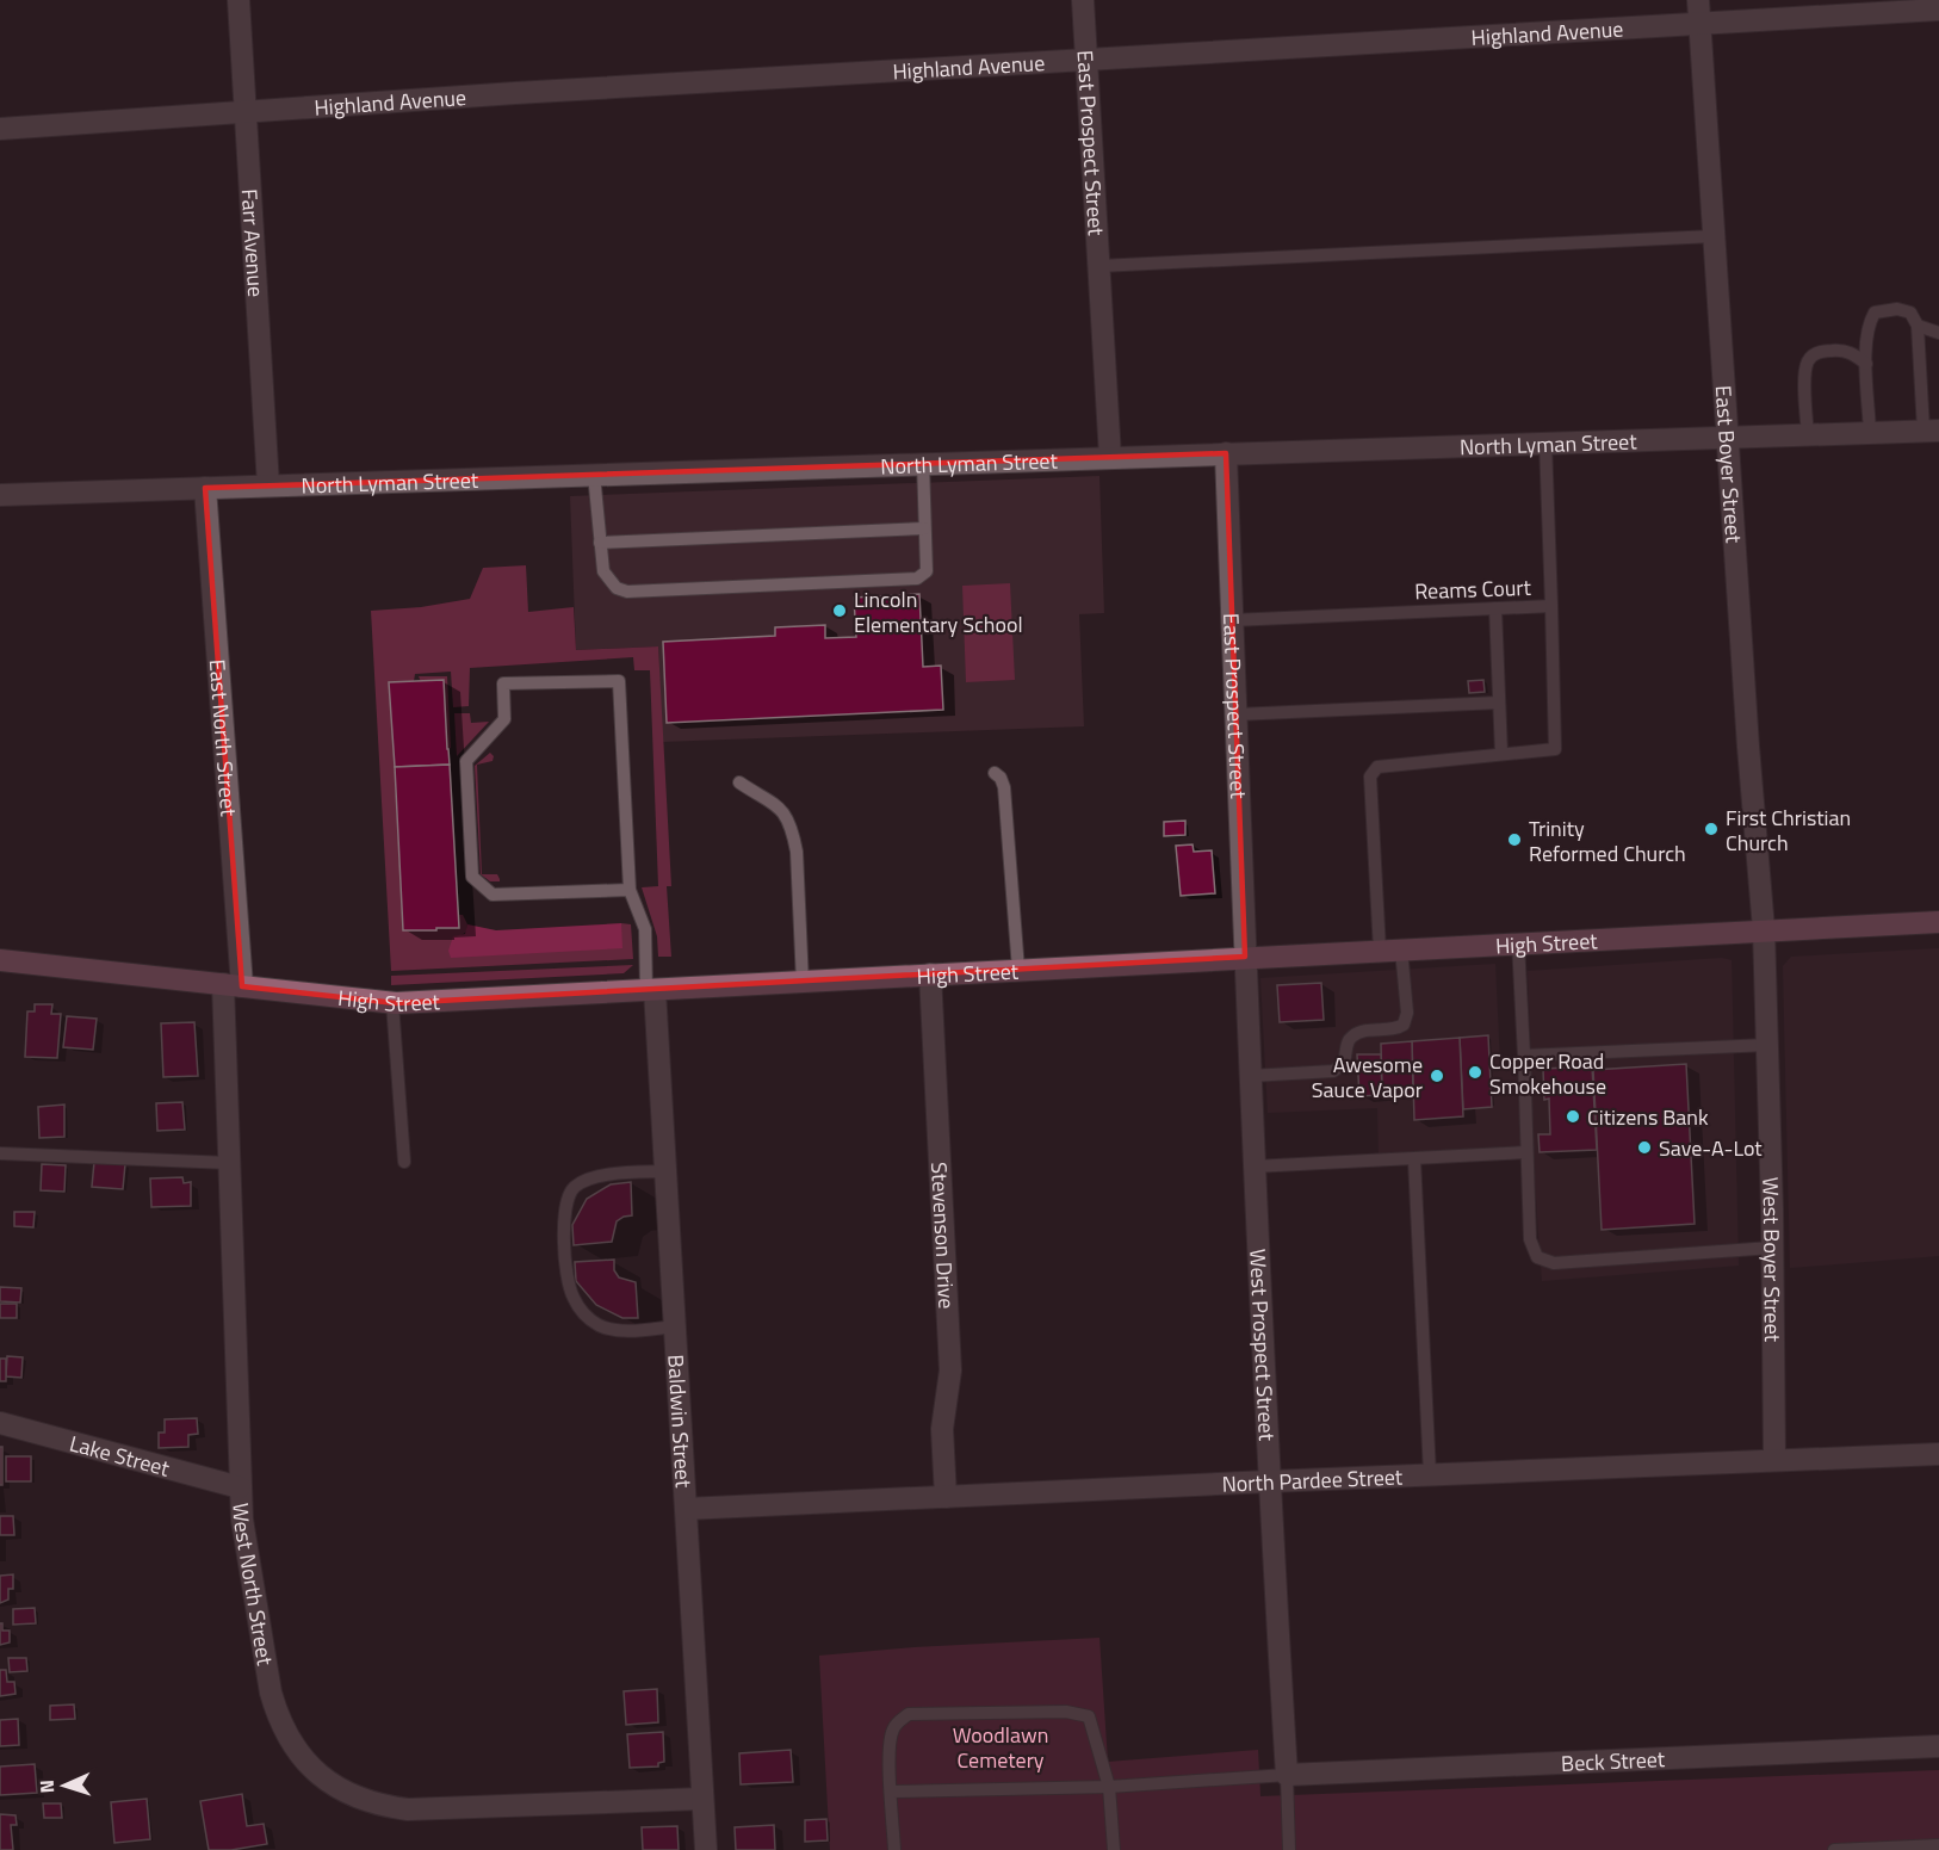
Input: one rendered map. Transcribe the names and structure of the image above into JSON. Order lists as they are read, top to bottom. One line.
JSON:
{"streets":{"main road":["High Street"],"street":["Highland Avenue","East Prospect Street","Farr Avenue","North Lyman Street","East Boyer Street","East North Street","Stevenson Drive","West Boyer Street","West Prospect Street","Baldwin Street","Lake Street","North Pardee Street","West North Street","Beck Street"],"lane":["Reams Court"]},"crossings":[["Highland Avenue","East Prospect Street"],["Highland Avenue","Farr Avenue"],["Highland Avenue","East Boyer Street"],["East Prospect Street","North Lyman Street"],["East Prospect Street","Reams Court"],["East Prospect Street","High Street"],["East Prospect Street","West Prospect Street"],["Farr Avenue","North Lyman Street"],["North Lyman Street","East Boyer Street"],["North Lyman Street","Reams Court"],["North Lyman Street","East North Street"],["East Boyer Street","High Street"],["East Boyer Street","West Boyer Street"],["East North Street","High Street"],["East North Street","West North Street"],["High Street","Stevenson Drive"],["High Street","West Boyer Street"],["High Street","West Prospect Street"],["High Street","Baldwin Street"],["High Street","West North Street"],["Stevenson Drive","North Pardee Street"],["West Boyer Street","North Pardee Street"],["West Prospect Street","North Pardee Street"],["West Prospect Street","Beck Street"],["Baldwin Street","North Pardee Street"],["Baldwin Street","West North Street"],["Lake Street","West North Street"]],"parks":["Woodlawn Cemetery"],"places":["Lincoln Elementary School","First Christian Church","Trinity Reformed Church","Copper Road Smokehouse","Awesome Sauce Vapor","Citizens Bank","Save-A-Lot"],"north":"left"}
